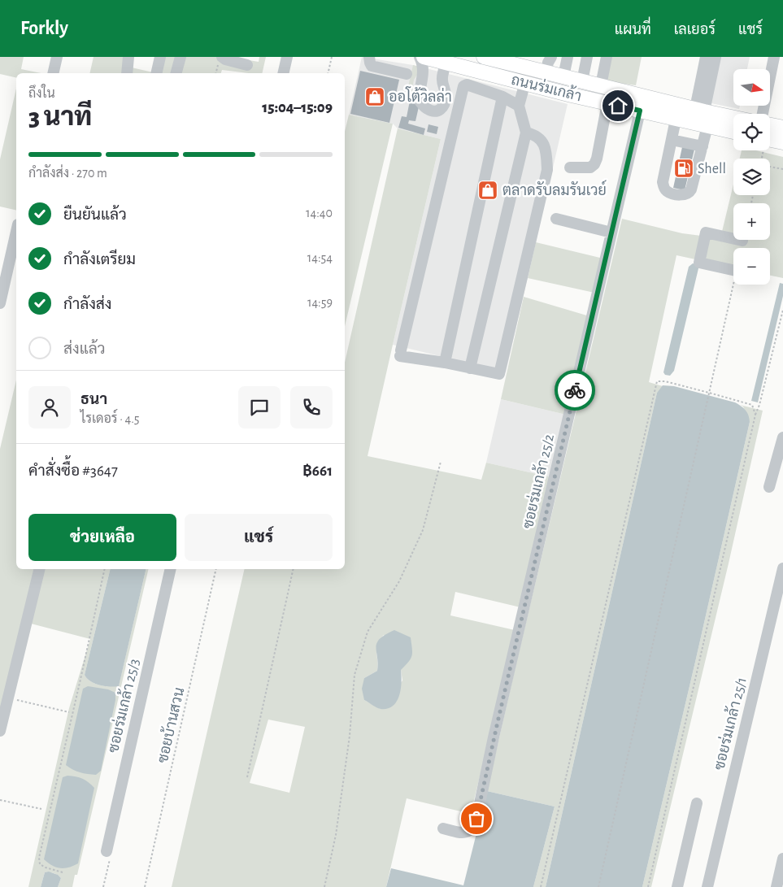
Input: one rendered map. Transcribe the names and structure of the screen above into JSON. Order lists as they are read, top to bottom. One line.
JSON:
{"streets":{"main road":["ถนนร่มเกล้า"],"street":["ซอยร่มเกล้า 25/2","ซอยร่มเกล้า 25/3","ซอยร่มเกล้า 25/1"],"path":["ซอยบ้านสวน"]},"crossings":[["ถนนร่มเกล้า","ซอยร่มเกล้า 25/2"]],"places":{"shop":["ออโต้วิลล่า","ตลาดรับลมรันเวย์"],"fuel station":["Shell"]},"north":"right","page":{"header":"Forkly","nav":["แผนที่","เลเยอร์","แชร์"],"map_buttons":["+","−"],"heading":["3 นาที","ถึงใน","15:04–15:09"],"panel":["ธนา","ไรเดอร์ · 4.5","คำสั่งซื้อ #3647","฿661"],"bar":"กำลังส่ง · 270 m","list":[["ยืนยันแล้ว","14:40"],["กำลังเตรียม","14:54"],["กำลังส่ง","14:59"],"ส่งแล้ว"],"buttons":["ช่วยเหลือ","แชร์"]}}
